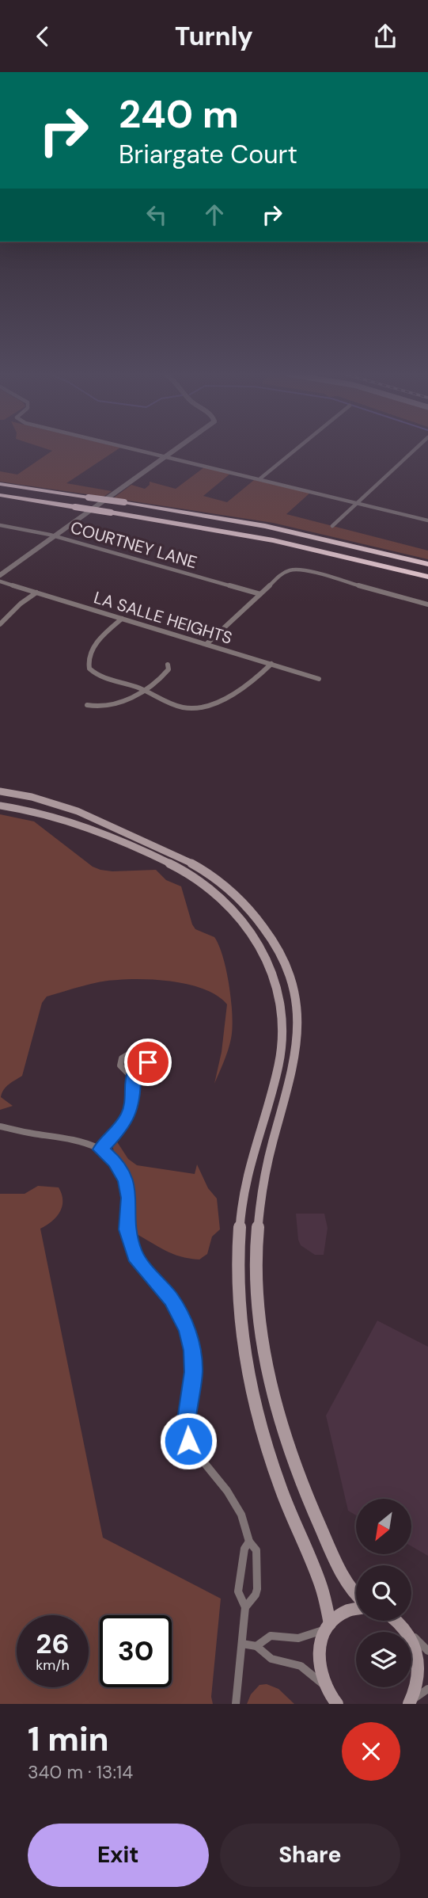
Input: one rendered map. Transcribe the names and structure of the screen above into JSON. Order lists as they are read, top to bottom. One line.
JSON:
{"streets":{"street":["COURTNEY LANE","LA SALLE HEIGHTS"]},"north":"bottom left","page":{"header":"Turnly","turn":["240 m","Briargate Court"],"speed":"26 km/h","limit":"30","heading":["1 min","340 m · 13:14"],"buttons":["Exit","Share"]}}
